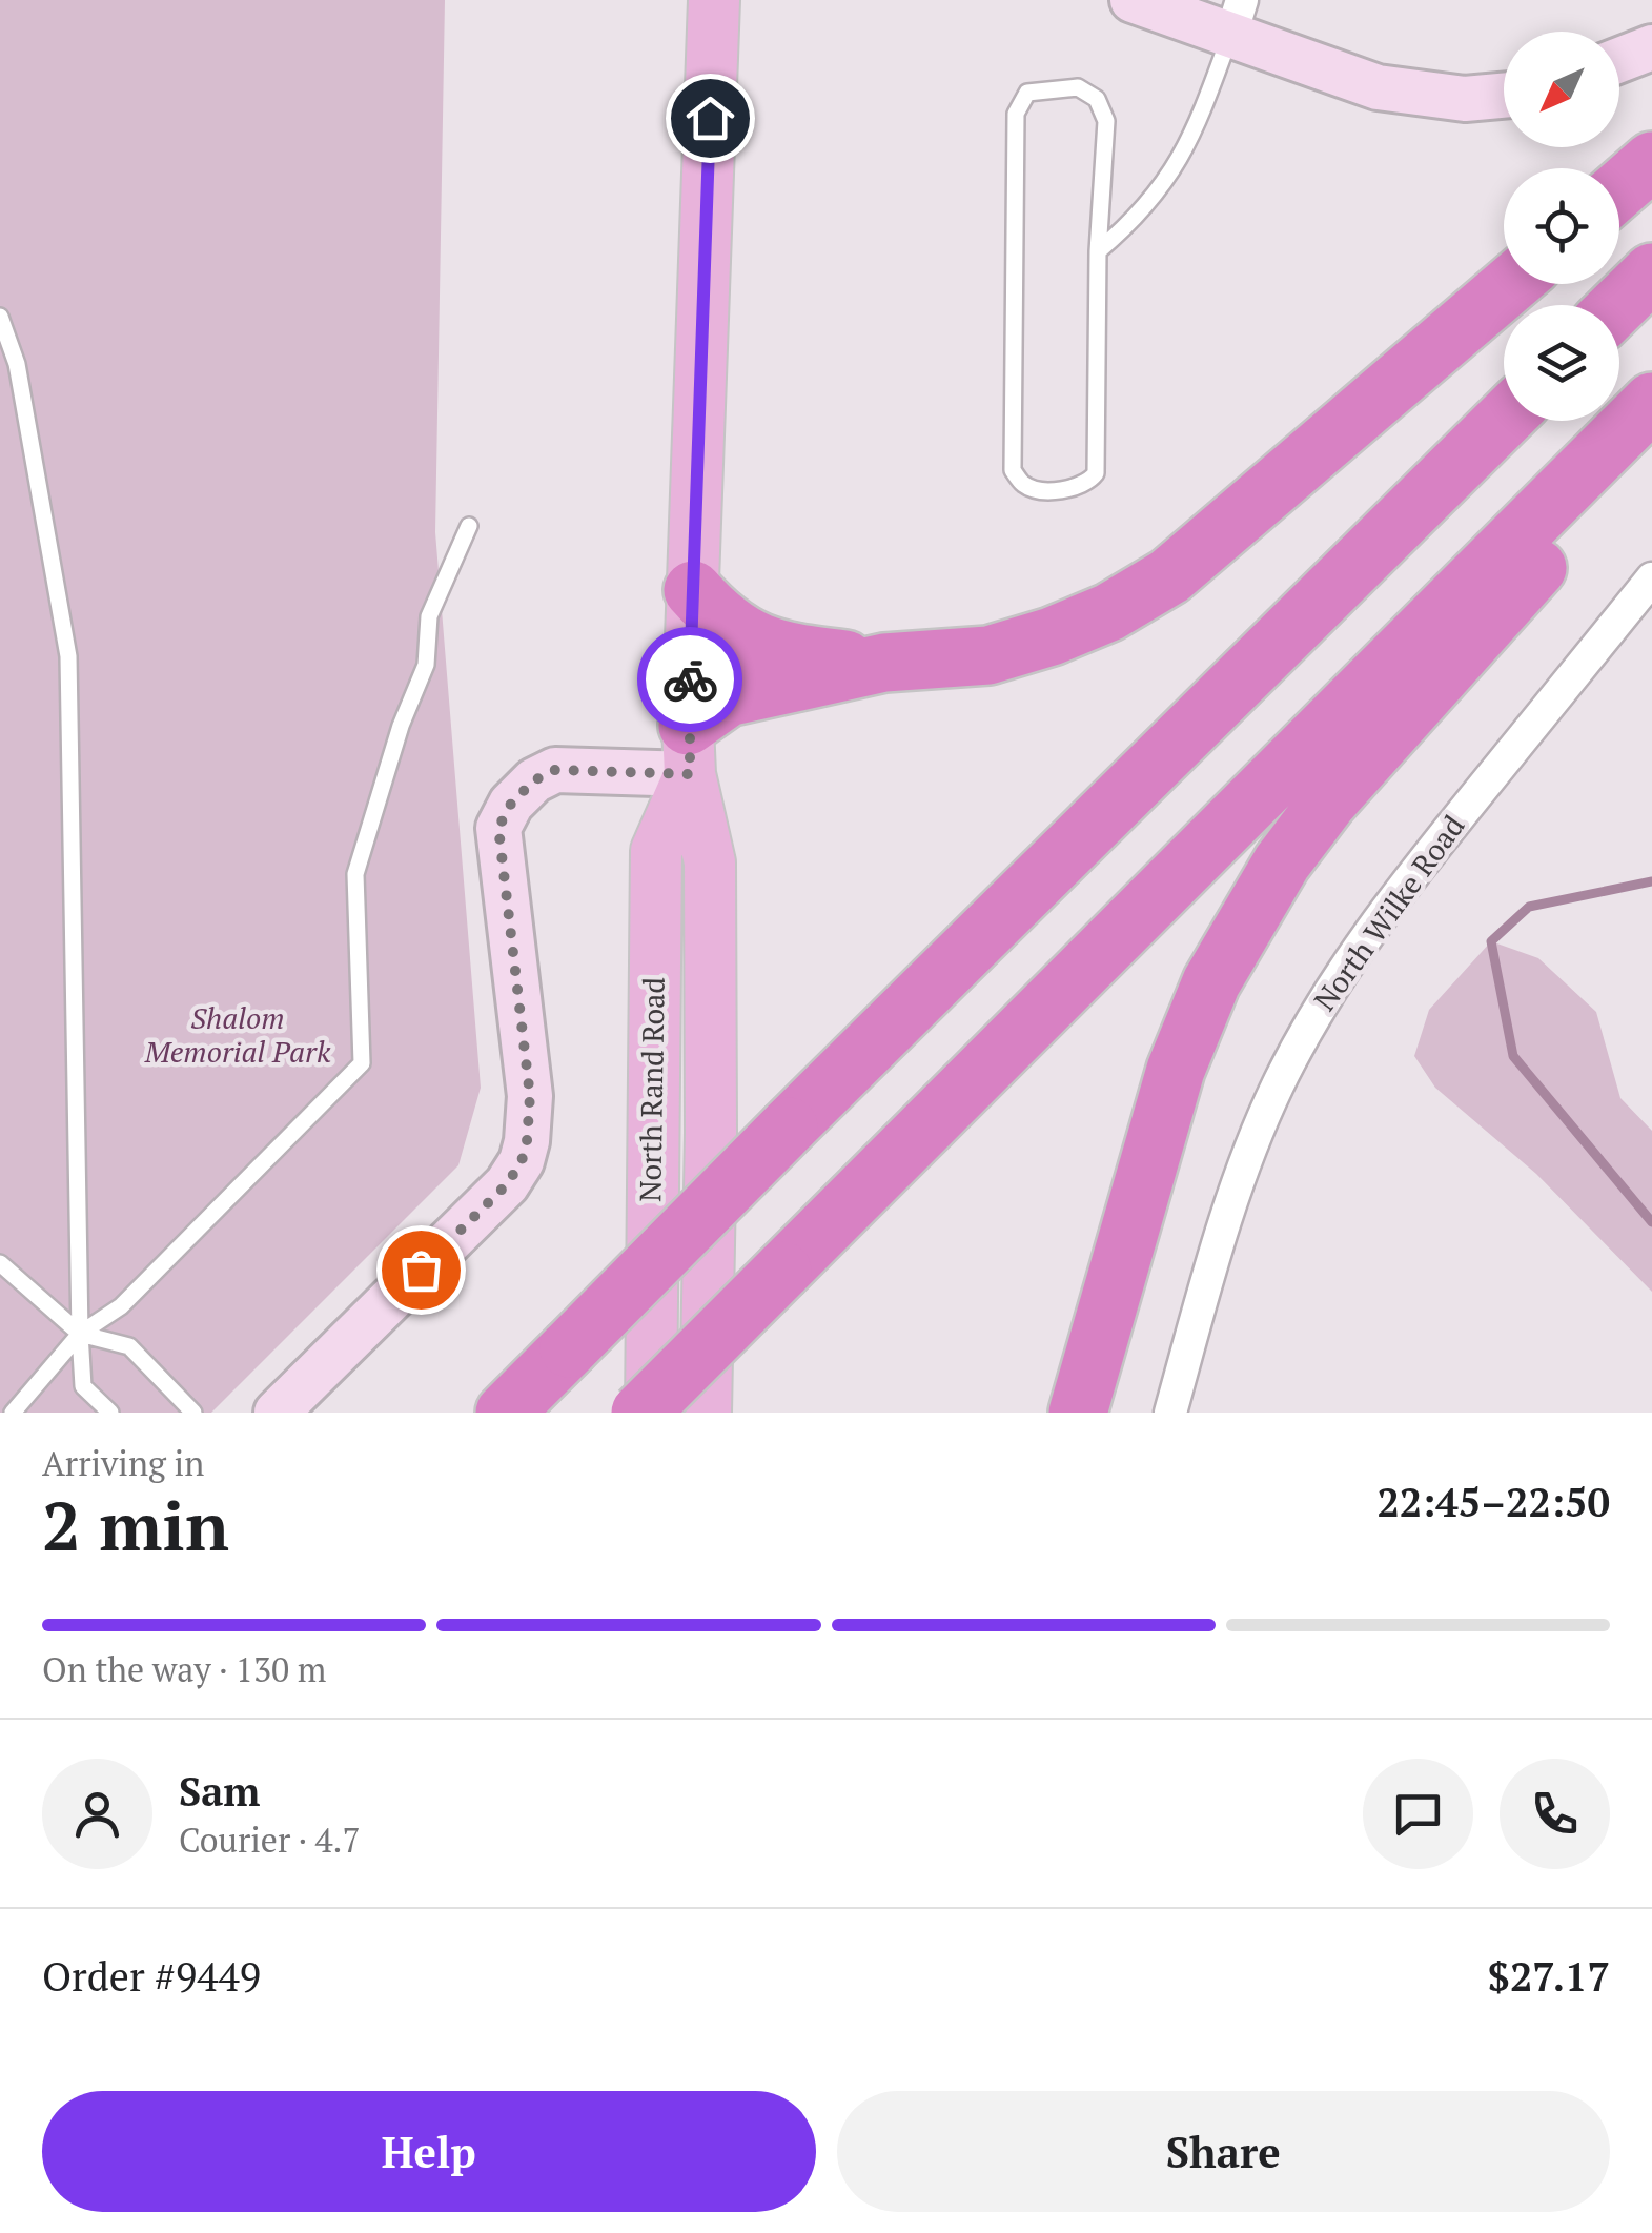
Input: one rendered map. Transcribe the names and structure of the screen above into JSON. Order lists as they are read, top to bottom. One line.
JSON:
{"streets":{"main road":["North Rand Road"],"street":["North Wilke Road"]},"parks":["Shalom Memorial Park"],"north":"bottom left","page":{"heading":["2 min","Arriving in","22:45–22:50"],"panel":["Sam","Courier · 4.7","Order #9449","$27.17"],"bar":"On the way · 130 m","buttons":["Help","Share"]}}
